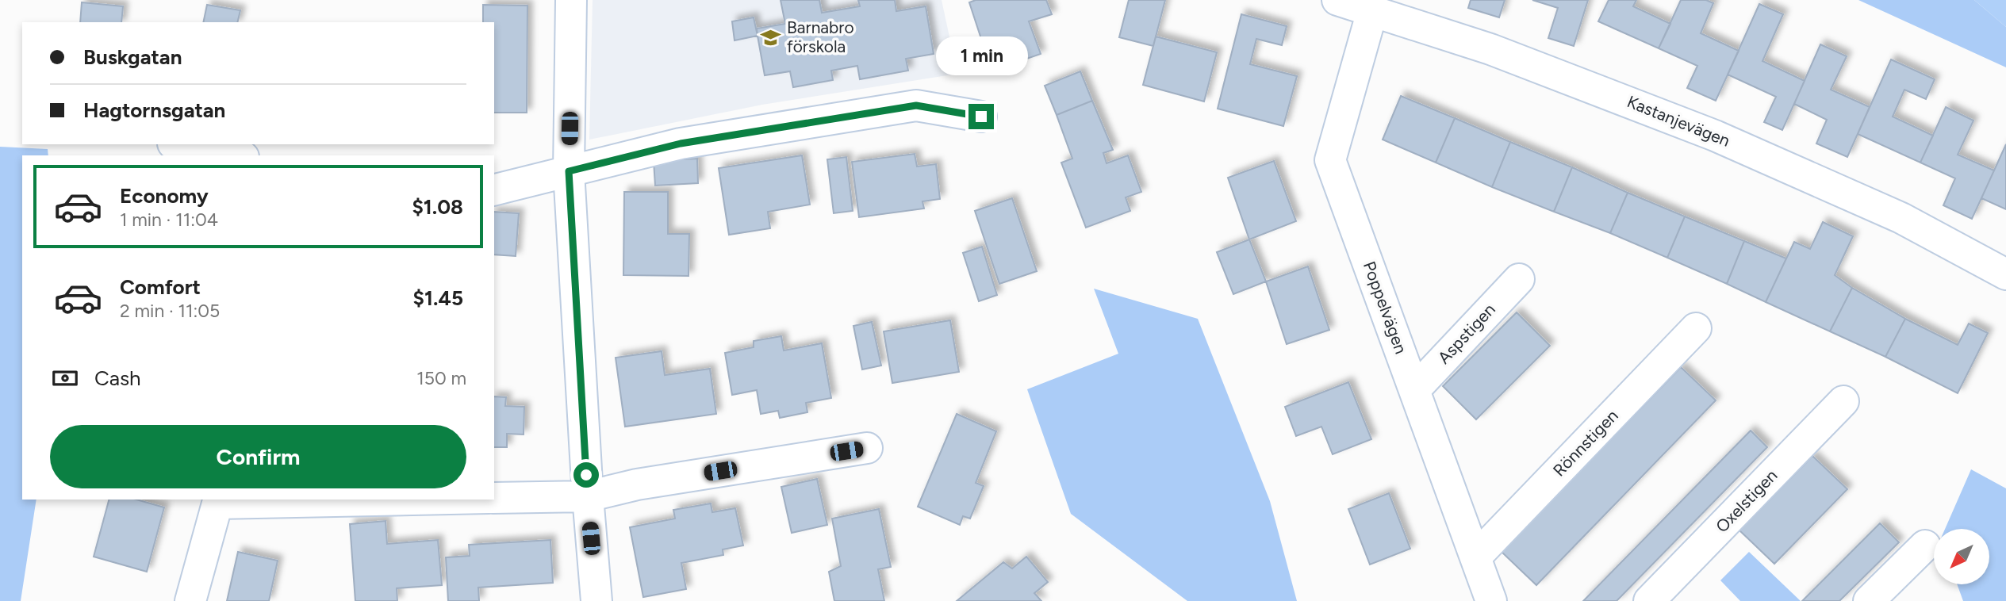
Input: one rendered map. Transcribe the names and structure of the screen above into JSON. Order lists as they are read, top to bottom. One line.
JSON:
{"streets":{"street":["Kastanjevägen","Poppelvägen","Aspstigen","Rönnstigen","Oxelstigen"]},"crossings":[["Kastanjevägen","Poppelvägen"],["Poppelvägen","Aspstigen"],["Poppelvägen","Rönnstigen"]],"places":{"school or university":["Barnabro förskola"]},"north":"bottom left","page":{"banner":["Buskgatan","Hagtornsgatan"],"bubble":"1 min","list":[{"name":"Economy","note":"1 min · 11:04","value":"$1.08"},{"name":"Comfort","note":"2 min · 11:05","value":"$1.45"}],"pay":["Cash","150 m"],"buttons":"Confirm"}}
